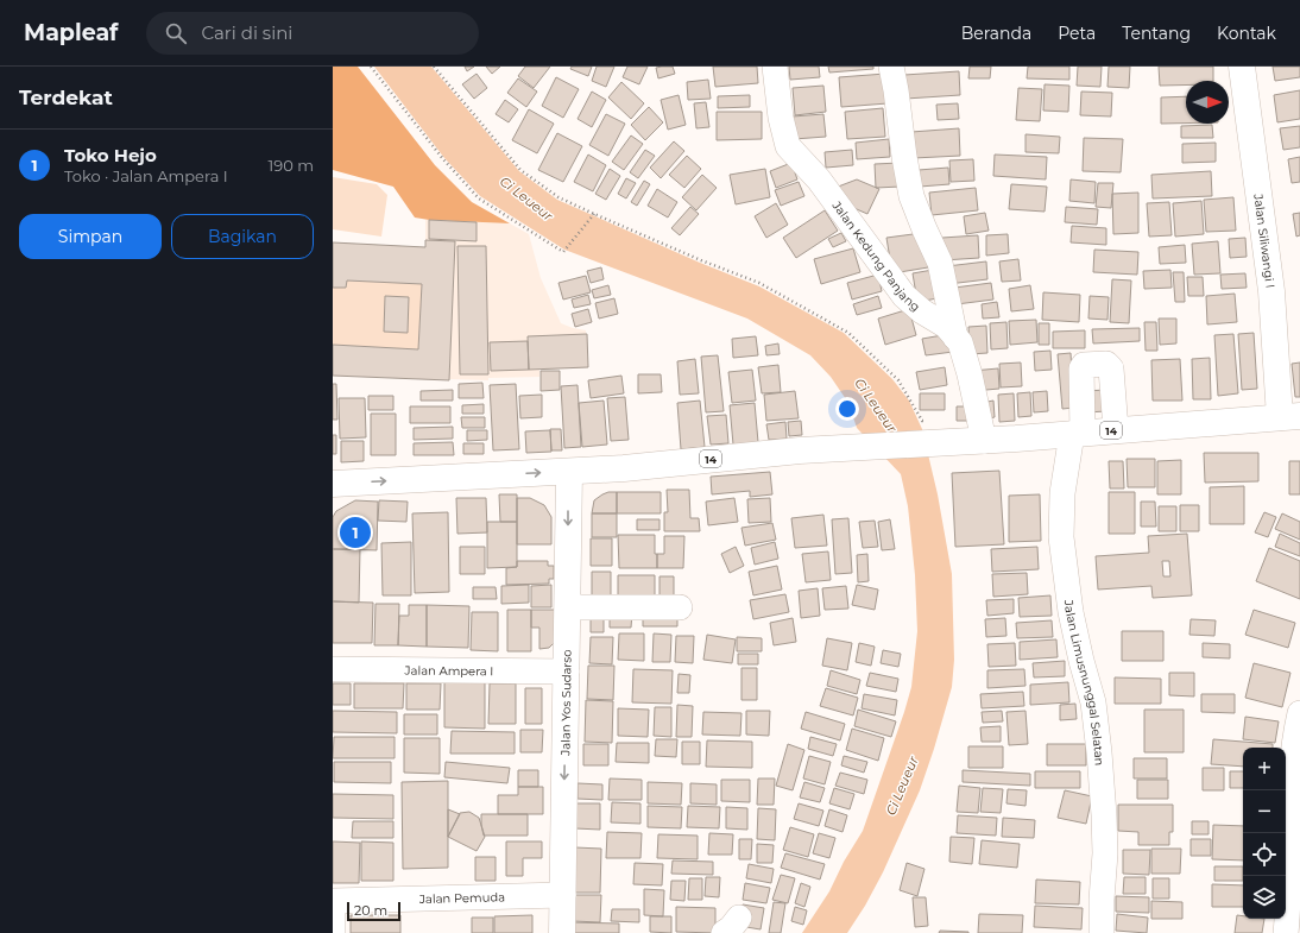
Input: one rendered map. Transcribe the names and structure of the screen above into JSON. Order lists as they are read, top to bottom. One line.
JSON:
{"streets":{"main road":["Jalan Siliwangi I","14","Jalan Yos Sudarso"],"street":["Jalan Kedung Panjang","Jalan Ampera I","Jalan Limusnunggal Selatan","Jalan Pemuda"]},"crossings":[["Jalan Siliwangi I","14"],["Jalan Kedung Panjang","14"],["14","Jalan Limusnunggal Selatan"],["14","Jalan Yos Sudarso"],["Jalan Ampera I","Jalan Yos Sudarso"],["Jalan Yos Sudarso","Jalan Pemuda"]],"one_way":["Jalan Yos Sudarso"],"water":["Ci Leueur"],"scale_bar":"20 m","north":"right","page":{"header":"Mapleaf","search":"Cari di sini","nav":["Beranda","Peta","Tentang","Kontak"],"heading":"Terdekat","list":[{"mark":"1","name":"Toko Hejo","note":"Toko · Jalan Ampera I","value":"190 m"}],"buttons":["Simpan","Bagikan"],"pins":"1","map_buttons":["+","−"],"scale":"20 m"}}
